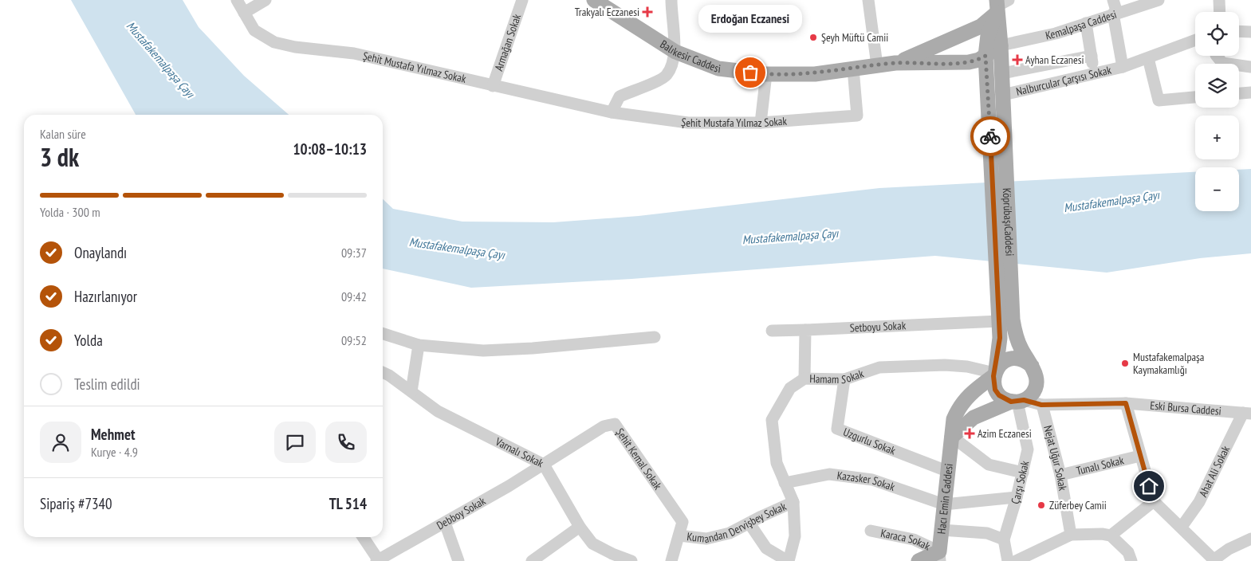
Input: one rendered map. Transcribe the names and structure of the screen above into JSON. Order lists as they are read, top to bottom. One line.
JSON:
{"streets":{"main road":["Balıkesir Caddesi","KöprübaşıCaddesi","Hacı Emin Caddesi"],"street":["Kemalpaşa Caddesi","Armağan Sokak","Şehit Mustafa Yılmaz Sokak","Nalburcular Çarşısı Sokak","Setboyu Sokak","Hamam Sokak","Eski Bursa Caddesi","Uzgurlu Sokak","Varnalı Sokak","Nejat Uğur Sokak","Şehit Kemal Sokak","Tunalı Sokak","Ahat Ali Sokak","Kazasker Sokak","Çarşı Sokak","Debboy Sokak","Kumandan Dervişbey Sokak","Karaca Sokak"]},"crossings":[["Kemalpaşa Caddesi","Balıkesir Caddesi"],["Armağan Sokak","Şehit Mustafa Yılmaz Sokak"],["Balıkesir Caddesi","Şehit Mustafa Yılmaz Sokak"],["Balıkesir Caddesi","KöprübaşıCaddesi"],["KöprübaşıCaddesi","Setboyu Sokak"],["Hamam Sokak","Eski Bursa Caddesi"],["Hamam Sokak","Uzgurlu Sokak"],["Hamam Sokak","Kazasker Sokak"],["Hamam Sokak","Çarşı Sokak"],["Hamam Sokak","Hacı Emin Caddesi"],["Hamam Sokak","Kumandan Dervişbey Sokak"],["Eski Bursa Caddesi","Nejat Uğur Sokak"],["Eski Bursa Caddesi","Ahat Ali Sokak"],["Eski Bursa Caddesi","Çarşı Sokak"],["Eski Bursa Caddesi","Hacı Emin Caddesi"],["Uzgurlu Sokak","Hacı Emin Caddesi"],["Varnalı Sokak","Şehit Kemal Sokak"],["Varnalı Sokak","Debboy Sokak"],["Nejat Uğur Sokak","Tunalı Sokak"],["Şehit Kemal Sokak","Debboy Sokak"],["Şehit Kemal Sokak","Kumandan Dervişbey Sokak"],["Kazasker Sokak","Hacı Emin Caddesi"],["Çarşı Sokak","Hacı Emin Caddesi"],["Hacı Emin Caddesi","Karaca Sokak"]],"water":["Mustafakemalpaşa Çayı"],"places":{"health":["Trakyalı Eczanesi","Ayhan Eczanesi","Azim Eczanesi"],"other":["Şeyh Müftü Camii","Erdoğan Eczanesi","Mustafakemalpaşa Kaymakamlığı","Züferbey Camii"]},"page":{"bubble":"Erdoğan Eczanesi","map_buttons":["+","−"],"heading":["3 dk","Kalan süre","10:08–10:13"],"panel":["Mehmet","Kurye · 4.9","Sipariş #7340","TL 514"],"bar":"Yolda · 300 m","list":[["Onaylandı","09:37"],["Hazırlanıyor","09:42"],["Yolda","09:52"],"Teslim edildi"]}}
